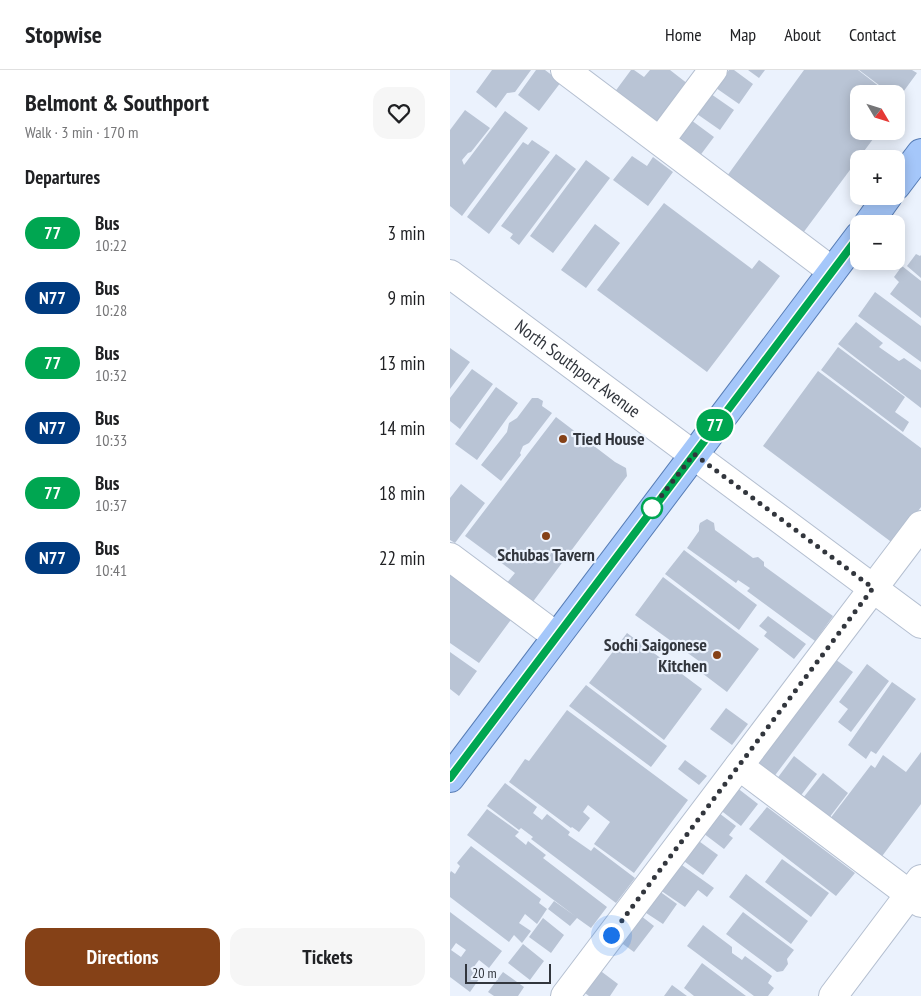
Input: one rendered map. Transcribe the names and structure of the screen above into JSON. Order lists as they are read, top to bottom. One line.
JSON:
{"streets":{"street":["North Southport Avenue"]},"places":["Tied House","Schubas Tavern","Sochi Saigonese Kitchen"],"lines":["bus line 77"],"scale_bar":"20 m","north":"bottom right","page":{"header":"Stopwise","nav":["Home","Map","About","Contact"],"heading":[["Belmont & Southport","Walk · 3 min · 170 m"],"Departures"],"on_map":"77","map_buttons":["+","−"],"list":[{"mark":"77","name":"Bus","note":"10:22","value":"3 min"},{"mark":"N77","name":"Bus","note":"10:28","value":"9 min"},{"mark":"77","name":"Bus","note":"10:32","value":"13 min"},{"mark":"N77","name":"Bus","note":"10:33","value":"14 min"},{"mark":"77","name":"Bus","note":"10:37","value":"18 min"},{"mark":"N77","name":"Bus","note":"10:41","value":"22 min"}],"buttons":["Directions","Tickets"],"scale":"20 m"}}
